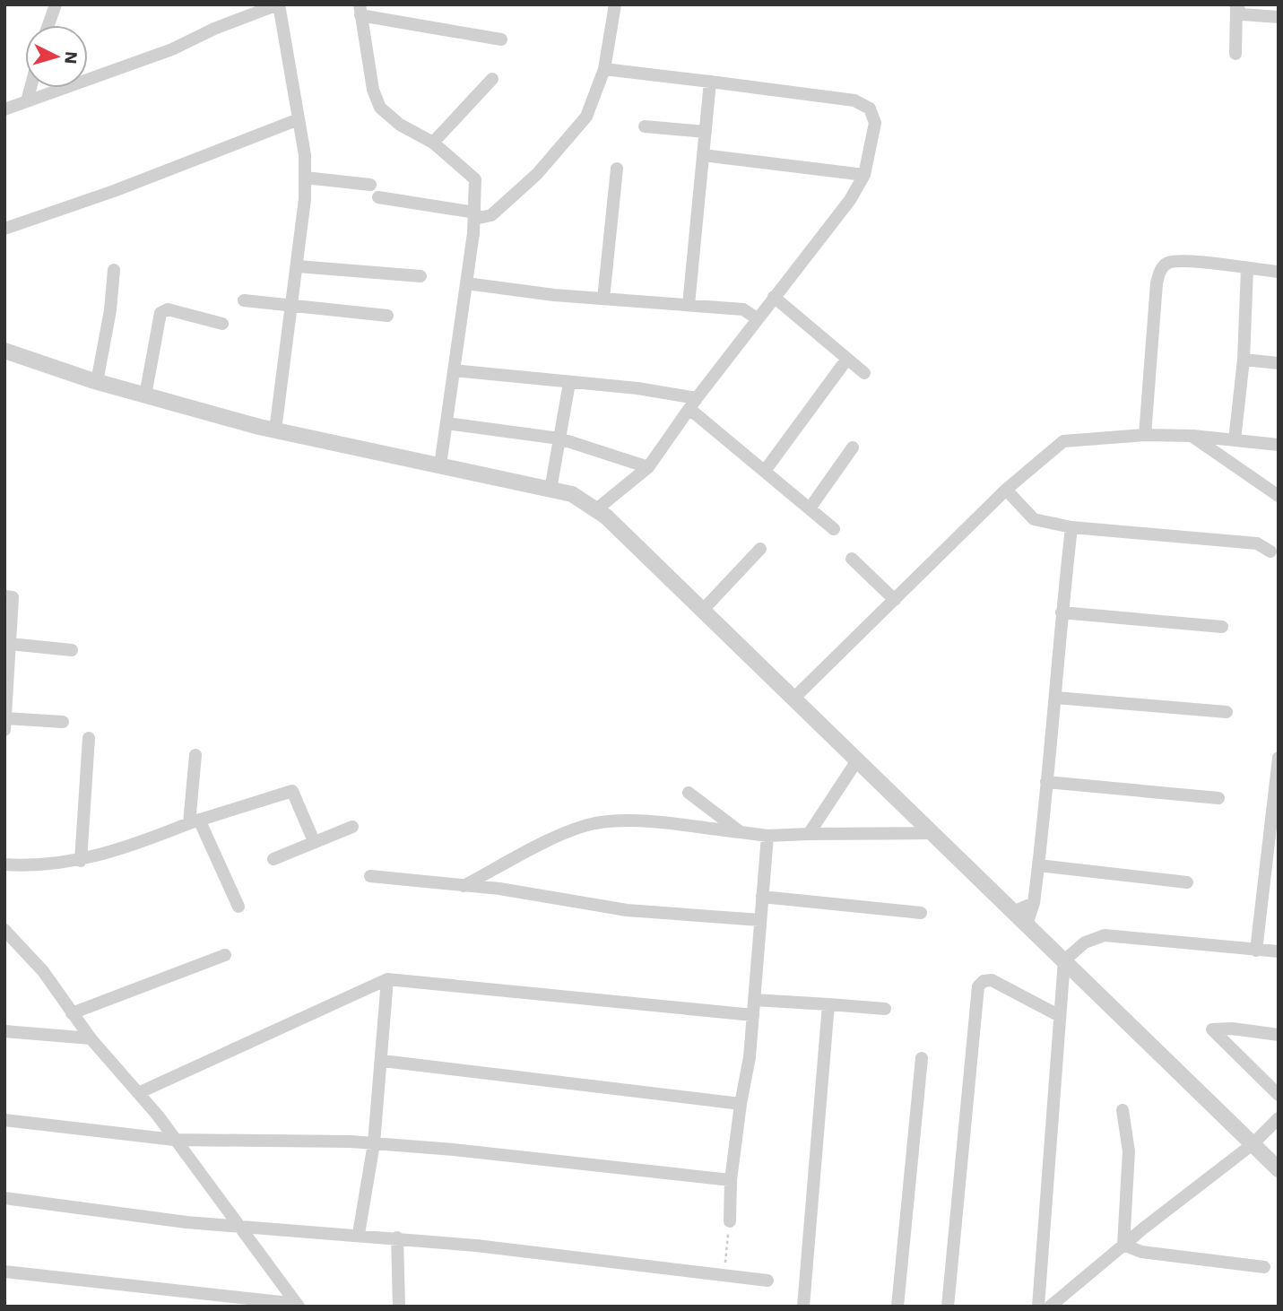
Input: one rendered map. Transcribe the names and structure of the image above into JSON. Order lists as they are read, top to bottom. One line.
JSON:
{"north":"right"}
